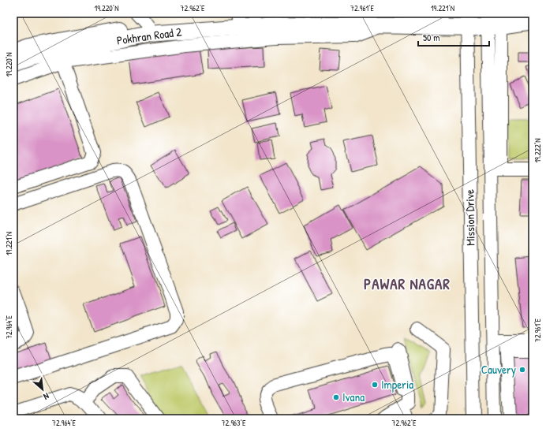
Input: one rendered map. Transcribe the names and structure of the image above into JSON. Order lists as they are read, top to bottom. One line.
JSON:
{"streets":{"main road":["Pokhran Road 2"],"street":["Mission Drive"]},"crossings":[["Pokhran Road 2","Mission Drive"]],"districts":["PAWAR NAGAR"],"places":["Cauvery","Imperia","Ivana"],"scale_bar":"50 m","north":"bottom right","coordinates":["19.220°N","72.962°E","72.961°E","19.221°N","19.222°N","72.964°E","72.963°E"]}
